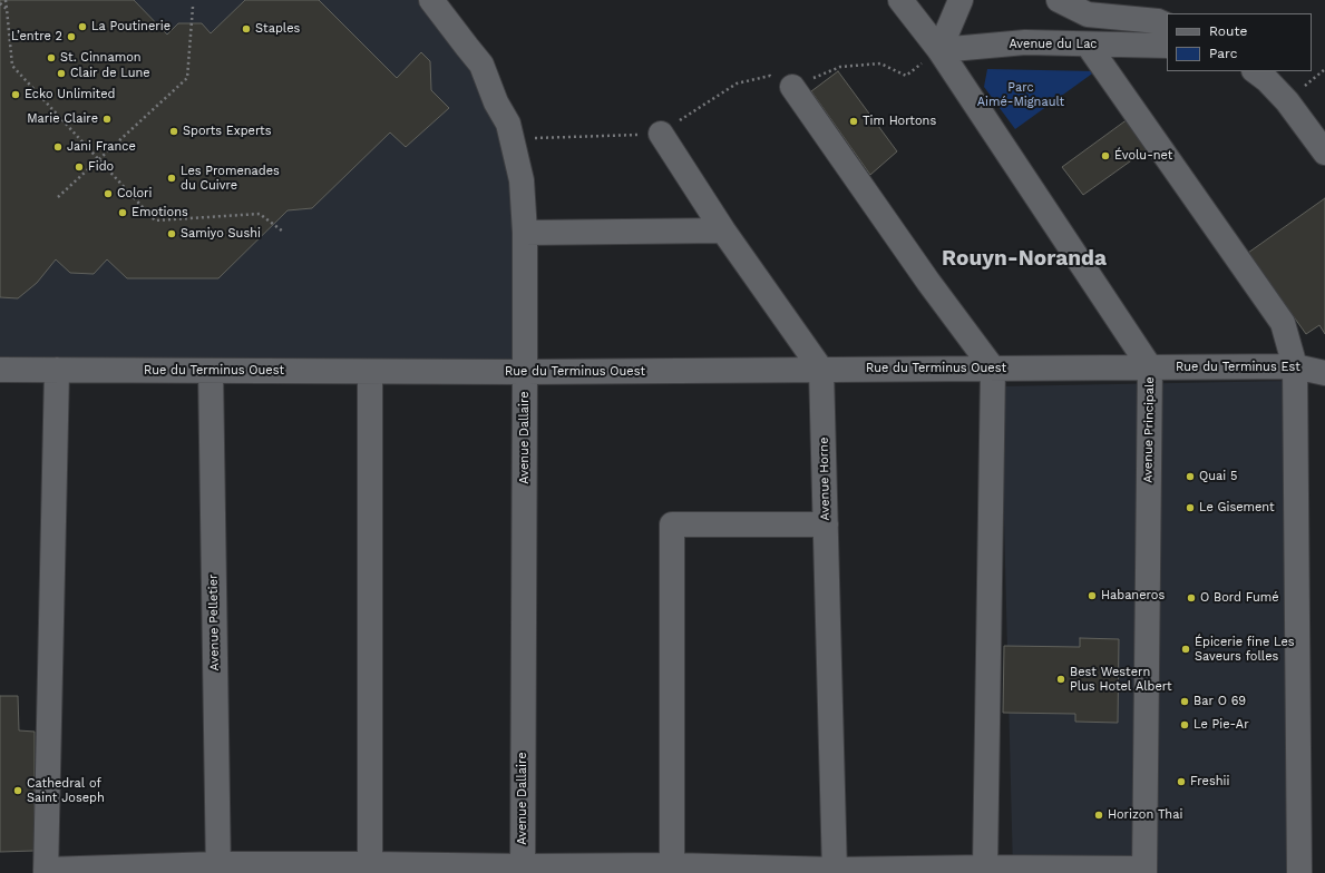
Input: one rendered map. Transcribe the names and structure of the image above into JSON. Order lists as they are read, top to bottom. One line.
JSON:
{"streets":{"street":["Avenue du Lac","Rue du Terminus Est","Rue du Terminus Ouest","Avenue Principale","Avenue Dallaire","Avenue Horne","Avenue Pelletier"]},"crossings":[["Avenue du Lac","Avenue Principale"],["Rue du Terminus Est","Rue du Terminus Ouest"],["Rue du Terminus Est","Avenue Principale"],["Rue du Terminus Ouest","Avenue Principale"],["Rue du Terminus Ouest","Avenue Dallaire"],["Rue du Terminus Ouest","Avenue Horne"],["Rue du Terminus Ouest","Avenue Pelletier"]],"districts":["Rouyn-Noranda"],"parks":["Parc Aimé-Mignault"],"places":["La Poutinerie","Staples","L’entre 2","St. Cinnamon","Clair de Lune","Ecko Unlimited","Marie Claire","Tim Hortons","Sports Experts","Jani France","Évolu-net","Fido","Les Promenades du Cuivre","Colori","Emotions","Samiyo Sushi","Quai 5","Le Gisement","Habaneros","O Bord Fumé","Épicerie fine Les Saveurs folles","Best Western Plus Hotel Albert","Bar O 69","Le Pie-Ar","Freshii","Cathedral of Saint Joseph","Horizon Thai"],"legend":["Route","Parc"]}
